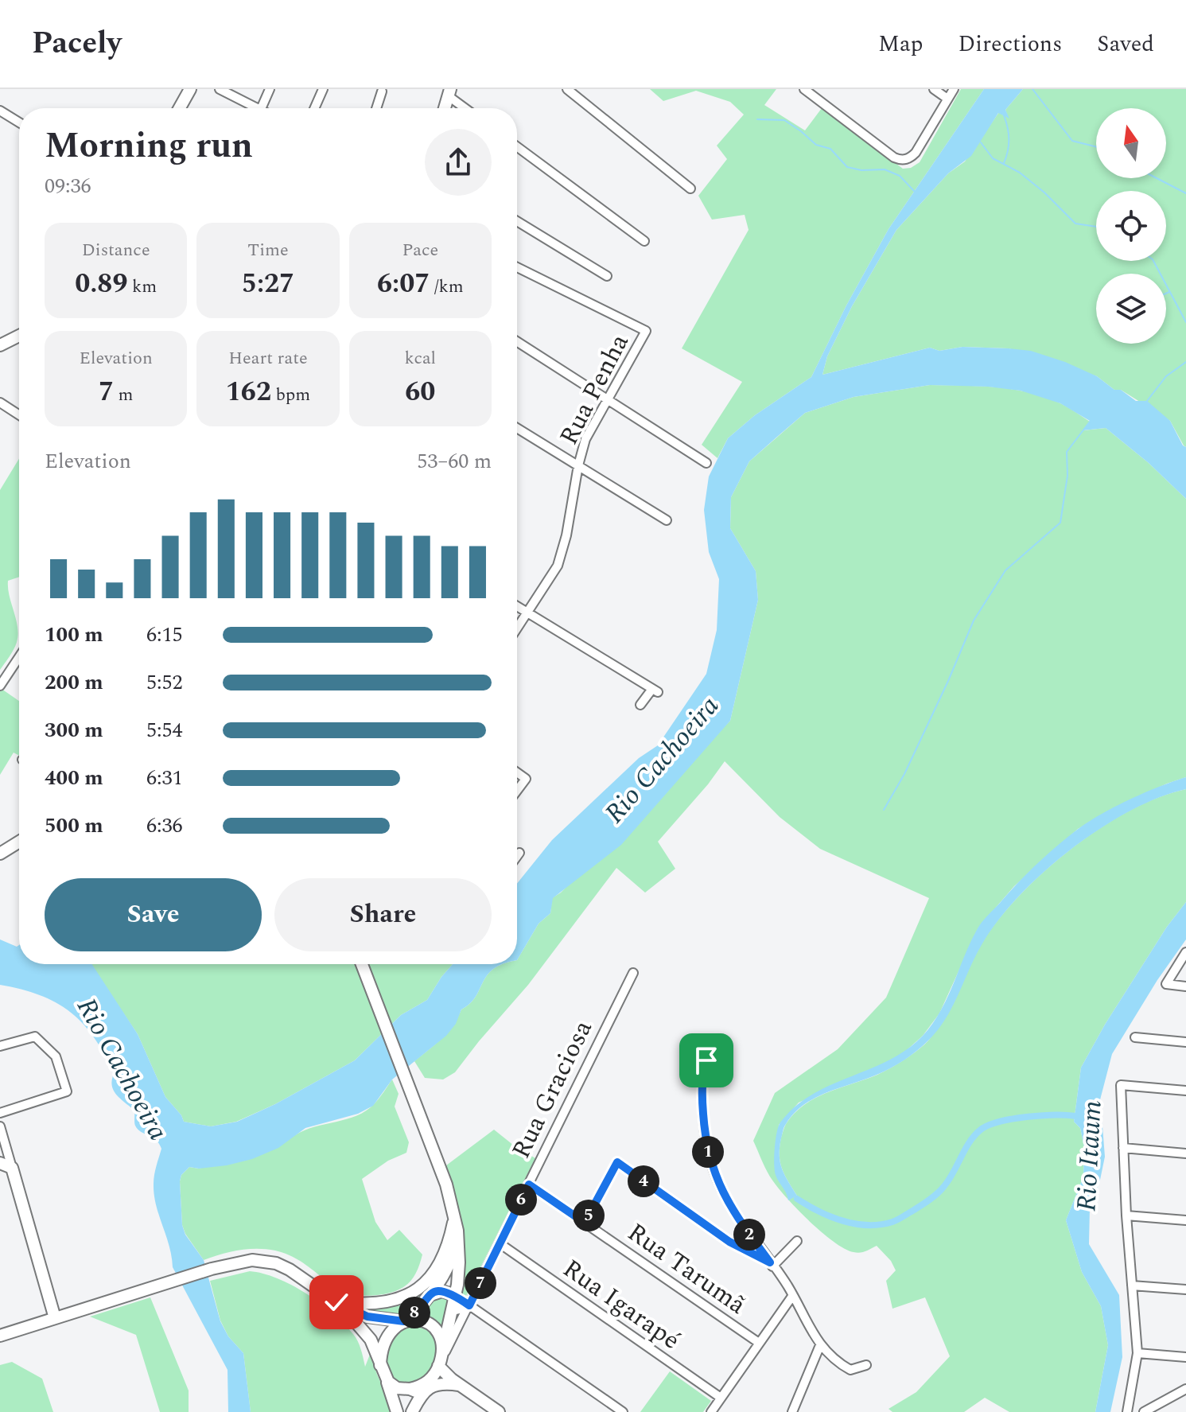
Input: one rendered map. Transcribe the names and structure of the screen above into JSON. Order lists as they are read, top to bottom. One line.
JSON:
{"streets":{"street":["Rua Penha","Rua Graciosa","Rua Tarumã","Rua Igarapé"]},"crossings":[["Rua Graciosa","Rua Tarumã"],["Rua Graciosa","Rua Igarapé"]],"water":["Rio Cachoeira","Rio Itaum"],"north":"top","page":{"header":"Pacely","nav":["Map","Directions","Saved"],"heading":["Morning run","09:36"],"stats":[["Distance","0.89 km"],["Time","5:27"],["Pace","6:07 /km"],["Elevation","7 m"],["Heart rate","162 bpm"],["kcal","60"]],"chart":["Elevation","53–60 m"],"list":[{"name":"100 m","note":"6:15"},{"name":"200 m","note":"5:52"},{"name":"300 m","note":"5:54"},{"name":"400 m","note":"6:31"},{"name":"500 m","note":"6:36"}],"buttons":["Save","Share"],"pins":["1","4","6","5","2","7","8"]}}
